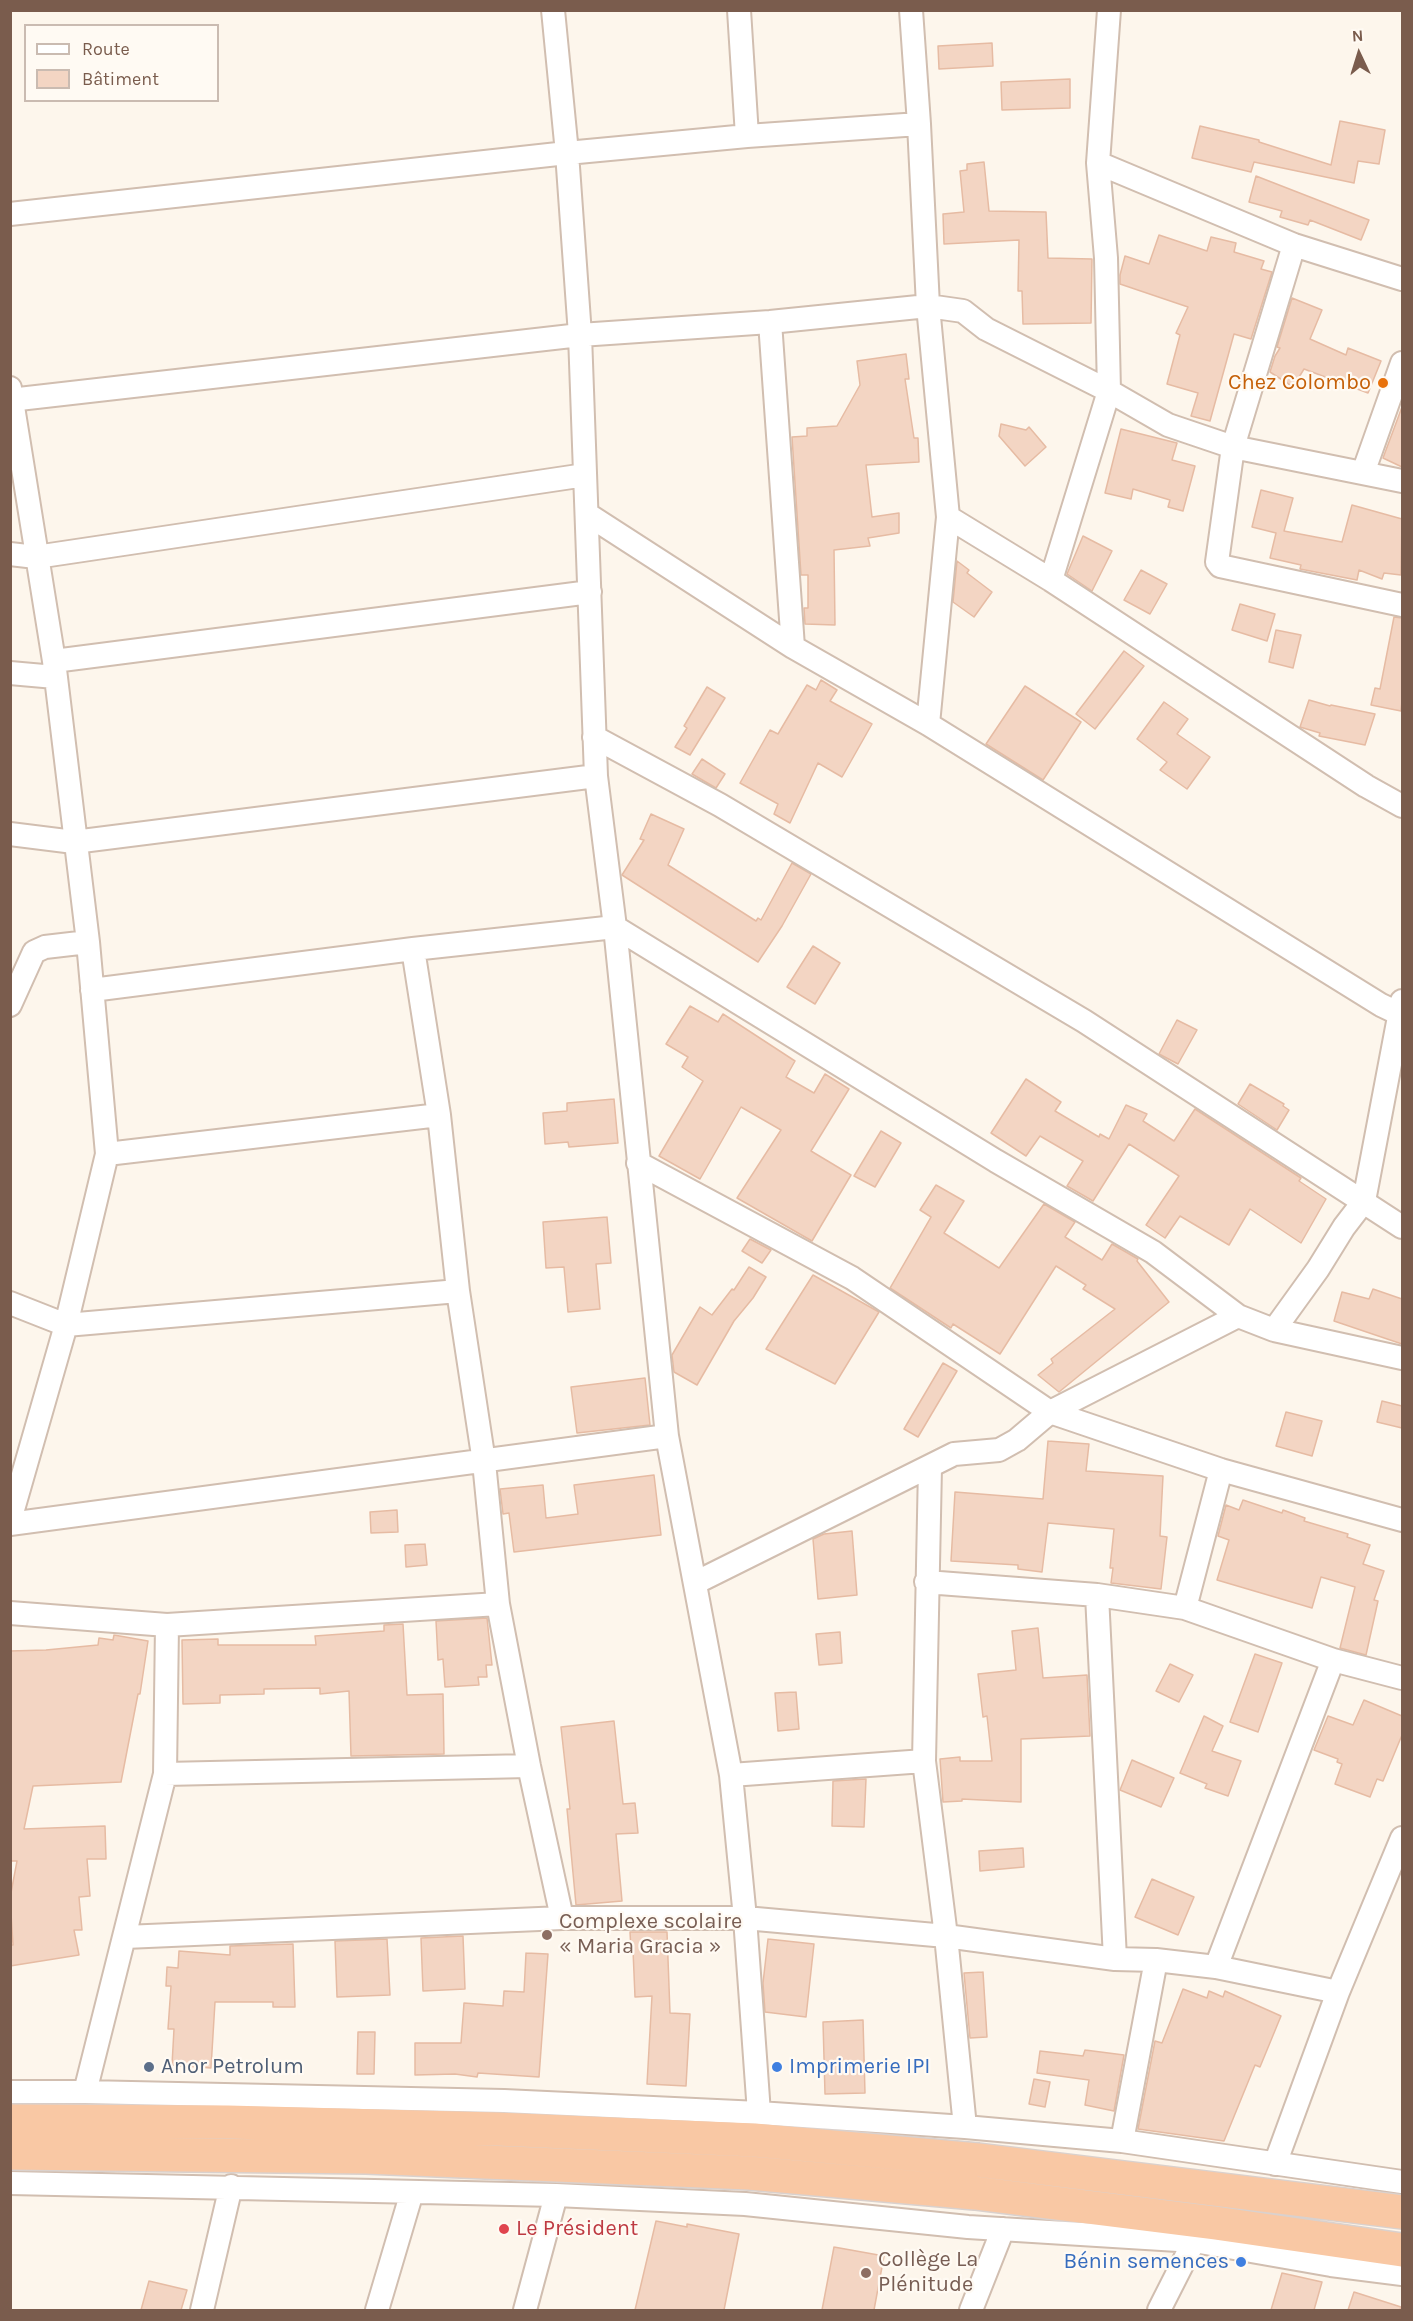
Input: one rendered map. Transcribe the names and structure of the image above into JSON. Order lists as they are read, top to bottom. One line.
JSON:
{"places":["Chez Colombo","Complexe scolaire « Maria Gracia »","Anor Petrolum","Imprimerie IPI","Le Président","Bénin semences","Collège La Plénitude"],"legend":["Route","Bâtiment"],"north":"top"}
